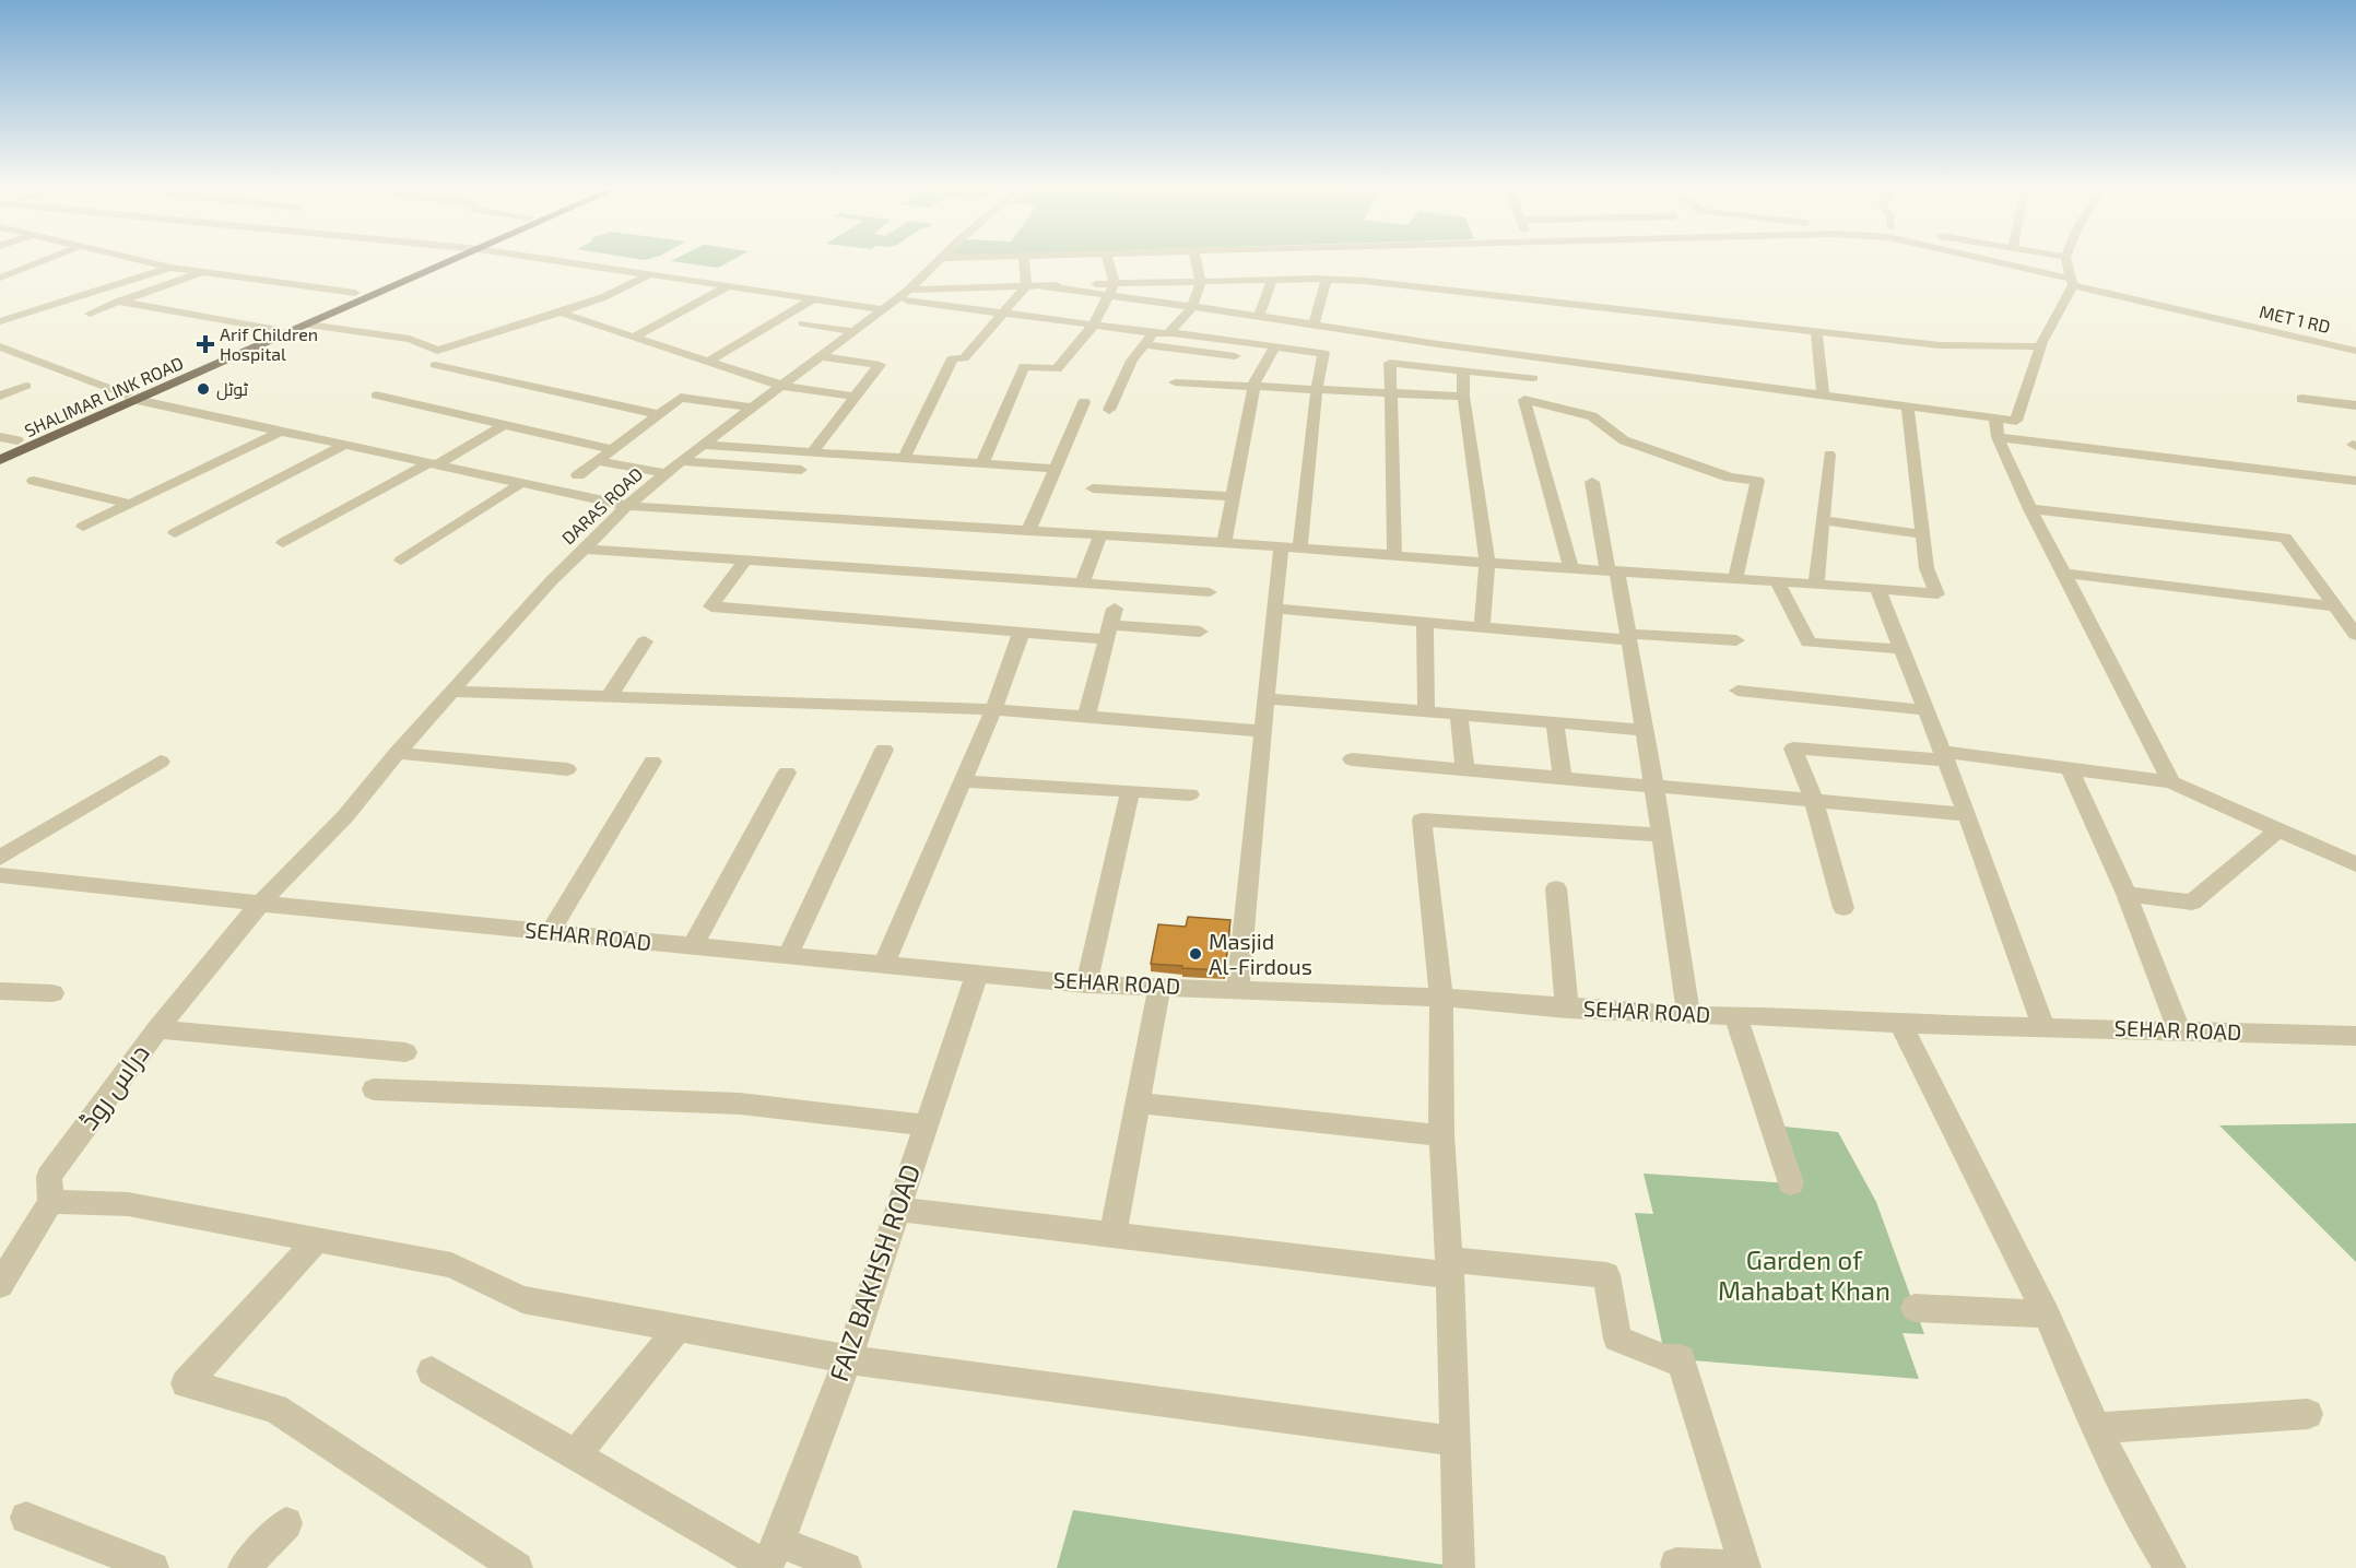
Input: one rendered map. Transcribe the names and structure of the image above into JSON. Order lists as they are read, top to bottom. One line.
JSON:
{"streets":{"main road":["SHALIMAR LINK ROAD"],"street":["MET 1 RD","DARAS ROAD","SEHAR ROAD","دراس روڈ","FAIZ BAKHSH ROAD"]},"crossings":[["DARAS ROAD","SEHAR ROAD"],["DARAS ROAD","دراس روڈ"],["SEHAR ROAD","دراس روڈ"],["SEHAR ROAD","FAIZ BAKHSH ROAD"]],"parks":["Garden of Mahabat Khan"],"places":{"health":["Arif Children Hospital"],"other":["ٹوٹل","Masjid Al-Firdous"]}}
